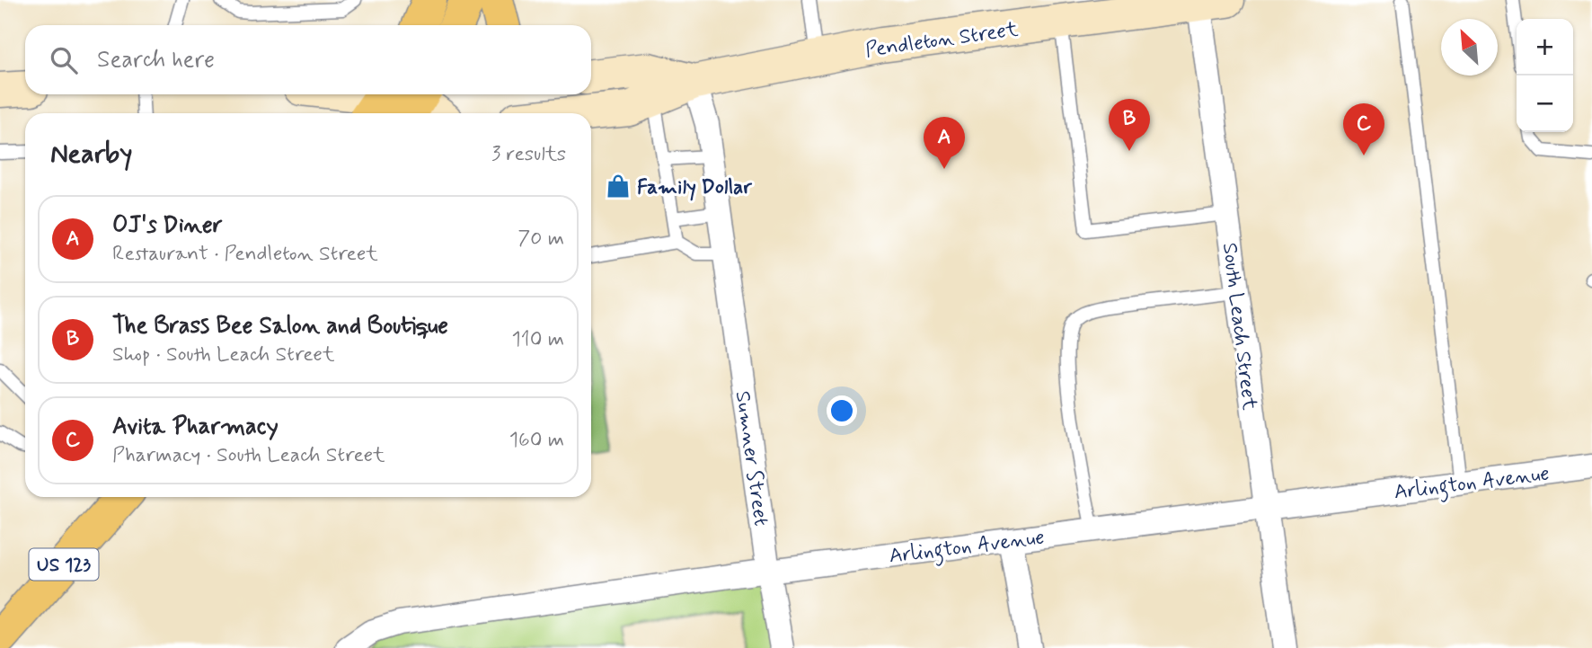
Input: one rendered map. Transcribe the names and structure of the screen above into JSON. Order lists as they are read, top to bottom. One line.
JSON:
{"streets":{"highway":["US 123"],"main road":["Pendleton Street"],"street":["South Leach Street","Sumner Street","Arlington Avenue"]},"crossings":[["Pendleton Street","South Leach Street"],["Pendleton Street","Sumner Street"],["South Leach Street","Arlington Avenue"],["Sumner Street","Arlington Avenue"]],"places":{"shop":["Family Dollar"]},"north":"top left","page":{"map_buttons":["+","−"],"search":"Search here","pins":["B","C","A"],"heading":["Nearby","3 results"],"list":[{"mark":"A","name":"OJ's Diner","note":"Restaurant · Pendleton Street","value":"70 m"},{"mark":"B","name":"The Brass Bee Salon and Boutique","note":"Shop · South Leach Street","value":"110 m"},{"mark":"C","name":"Avita Pharmacy","note":"Pharmacy · South Leach Street","value":"160 m"}]}}
